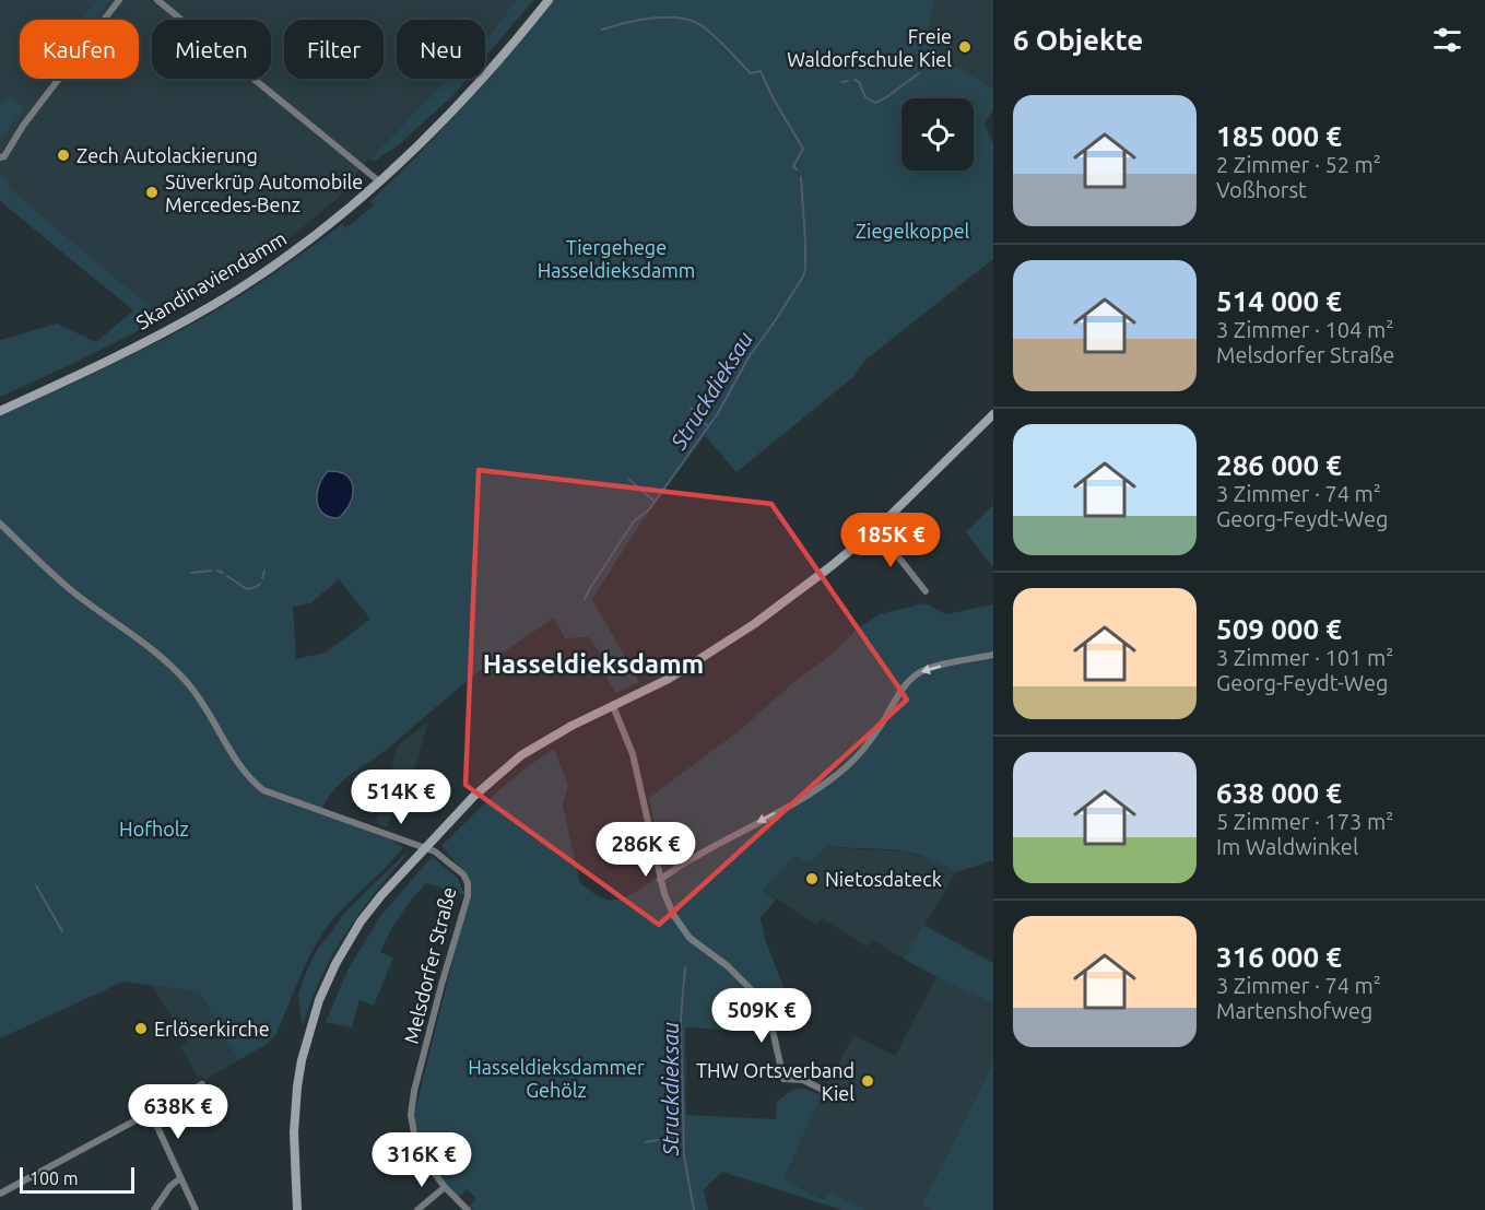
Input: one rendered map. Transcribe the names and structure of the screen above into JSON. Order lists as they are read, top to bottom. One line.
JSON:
{"streets":{"street":["Skandinaviendamm","Melsdorfer Straße"]},"districts":["Hasseldieksdamm"],"water":["Struckdieksau"],"parks":["Ziegelkoppel","Tiergehege Hasseldieksdamm","Hofholz","Hasseldieksdammer Gehölz"],"places":["Freie Waldorfschule Kiel","Zech Autolackierung","Süverkrüp Automobile Mercedes-Benz","Nietosdateck","Erlöserkirche","THW Ortsverband Kiel"],"scale_bar":"100 m","page":{"heading":"6 Objekte","chip":["Kaufen","Mieten","Filter","Neu"],"list":[{"name":"185 000 €","note":"2 Zimmer · 52 m² · Voßhorst"},{"name":"514 000 €","note":"3 Zimmer · 104 m² · Melsdorfer Straße"},{"name":"286 000 €","note":"3 Zimmer · 74 m² · Georg-Feydt-Weg"},{"name":"509 000 €","note":"3 Zimmer · 101 m² · Georg-Feydt-Weg"},{"name":"638 000 €","note":"5 Zimmer · 173 m² · Im Waldwinkel"},{"name":"316 000 €","note":"3 Zimmer · 74 m² · Martenshofweg"}],"price":["185K €","514K €","286K €","509K €","638K €","316K €"],"scale":"100 m"}}
